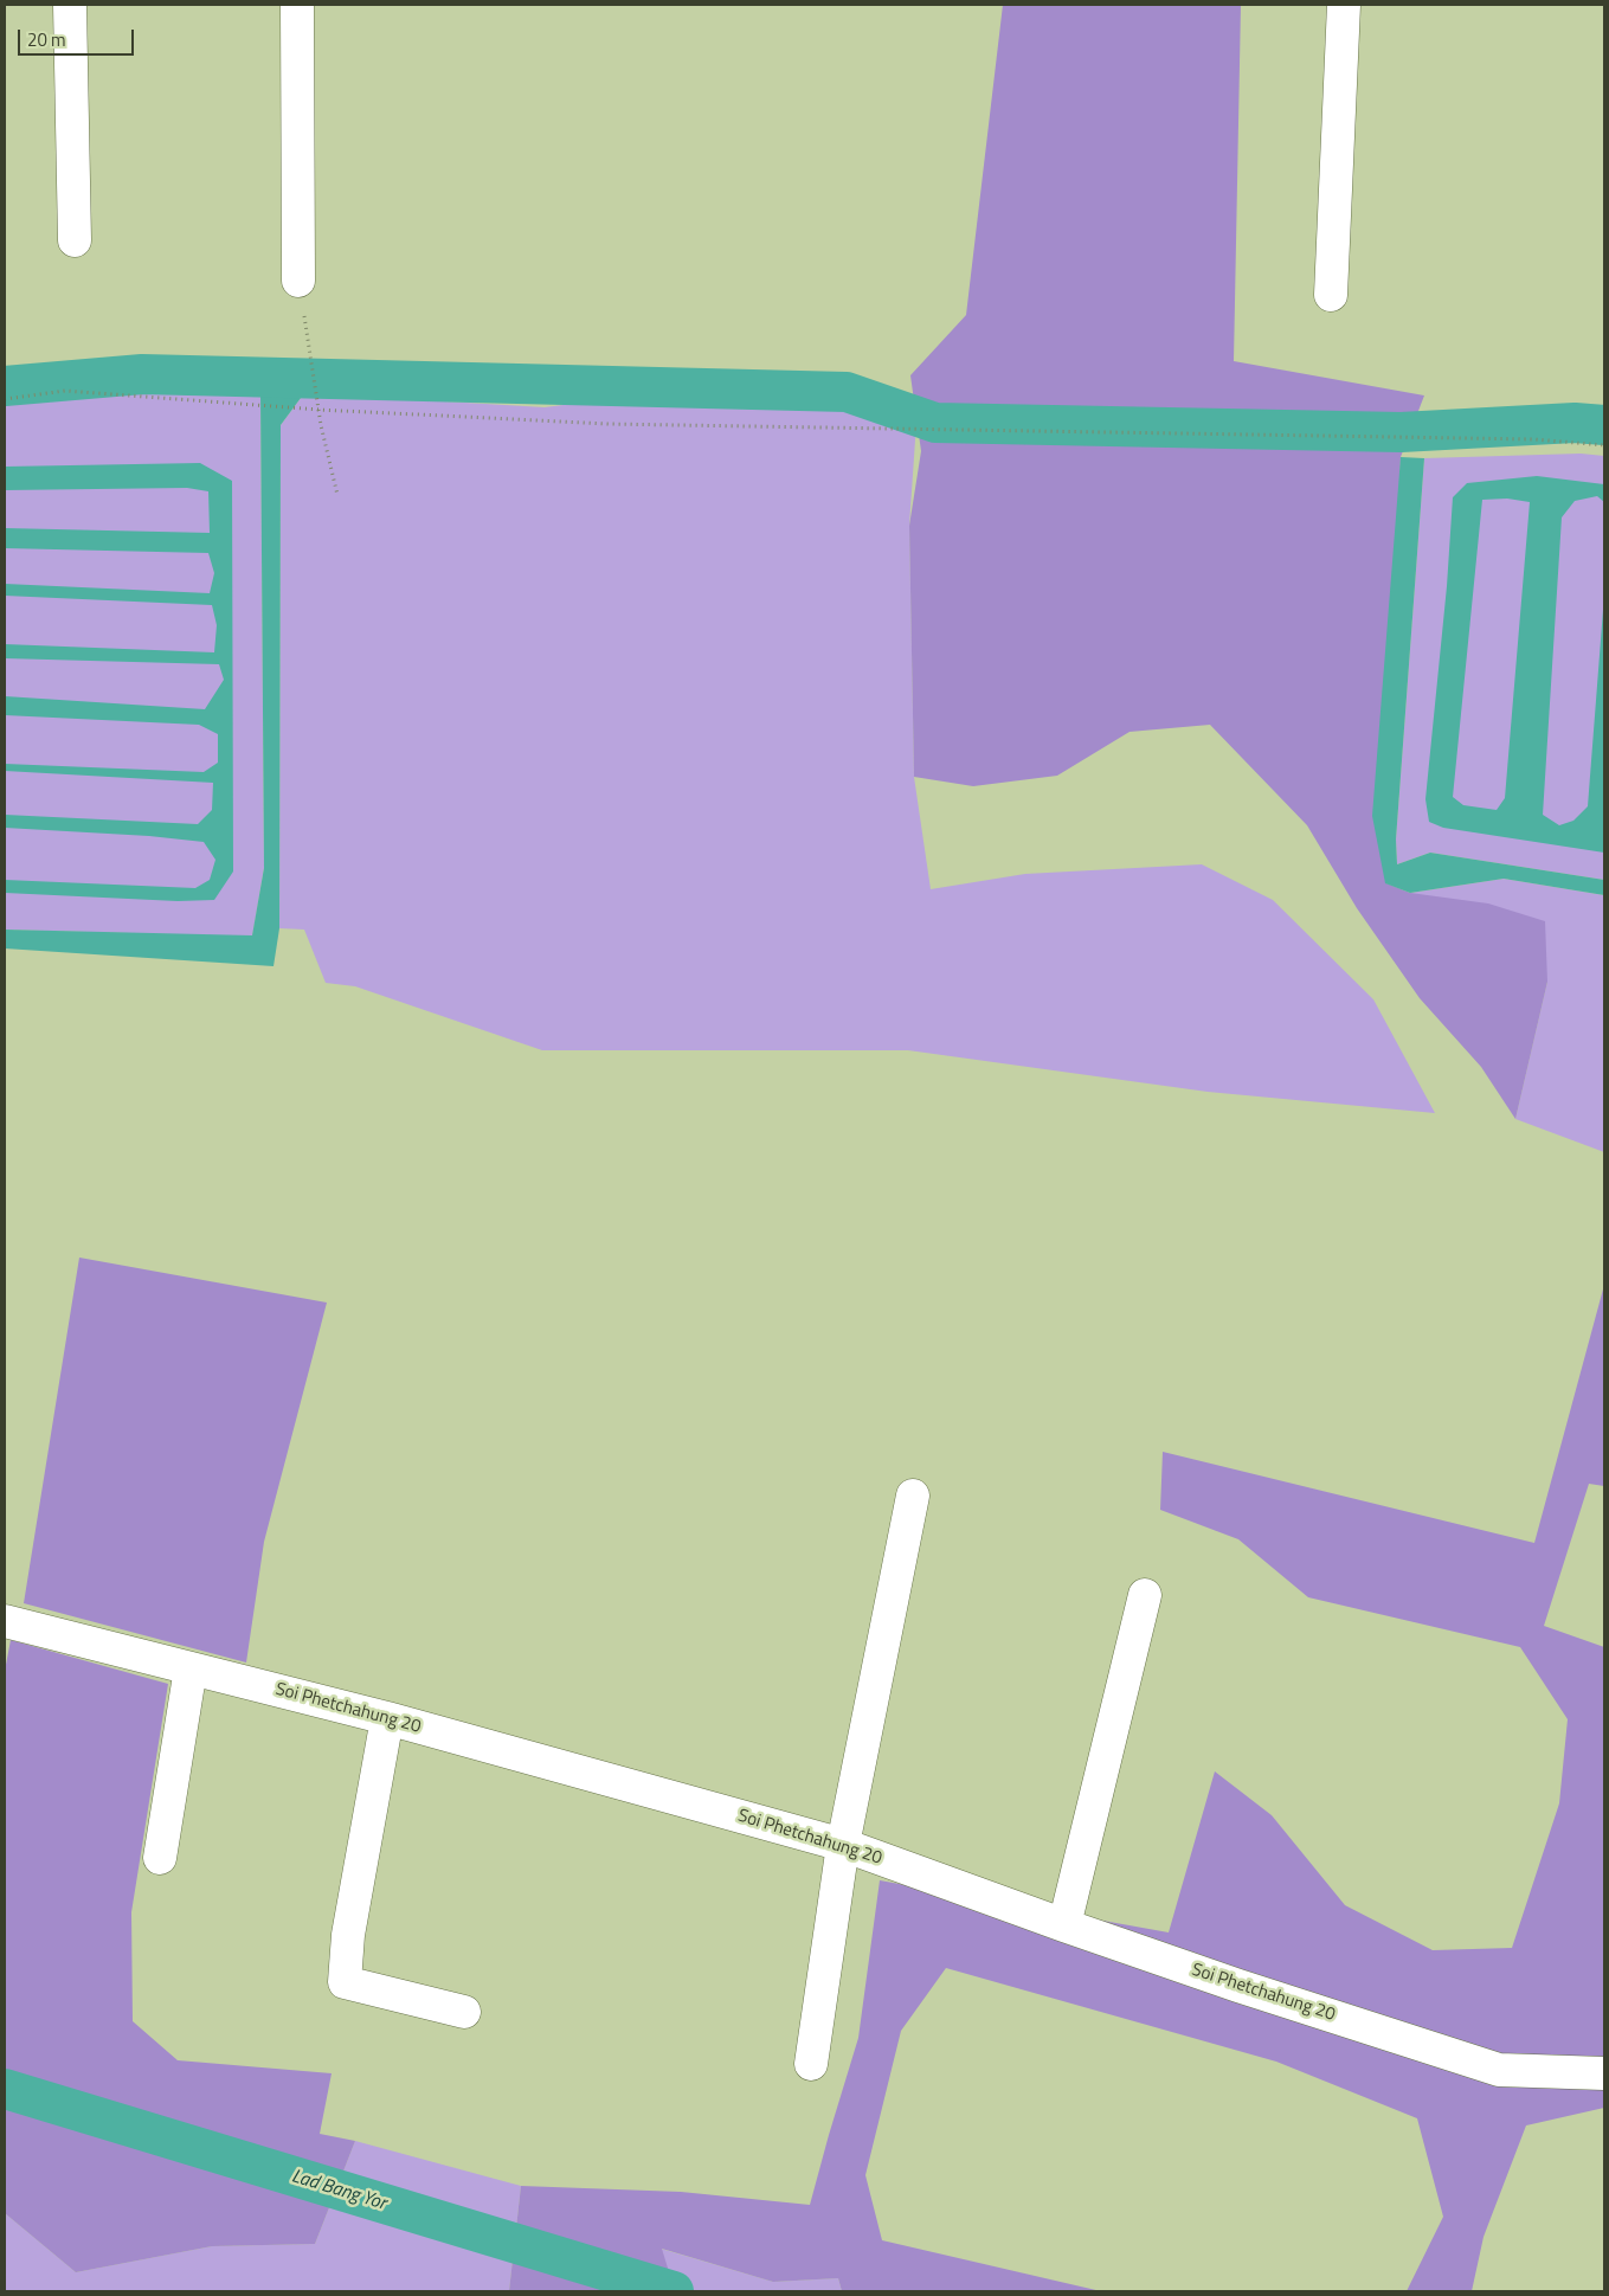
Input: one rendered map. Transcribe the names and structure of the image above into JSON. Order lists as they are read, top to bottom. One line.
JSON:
{"streets":{"street":["Soi Phetchahung 20"]},"water":["Lad Bang Yor"],"scale_bar":"20 m"}
